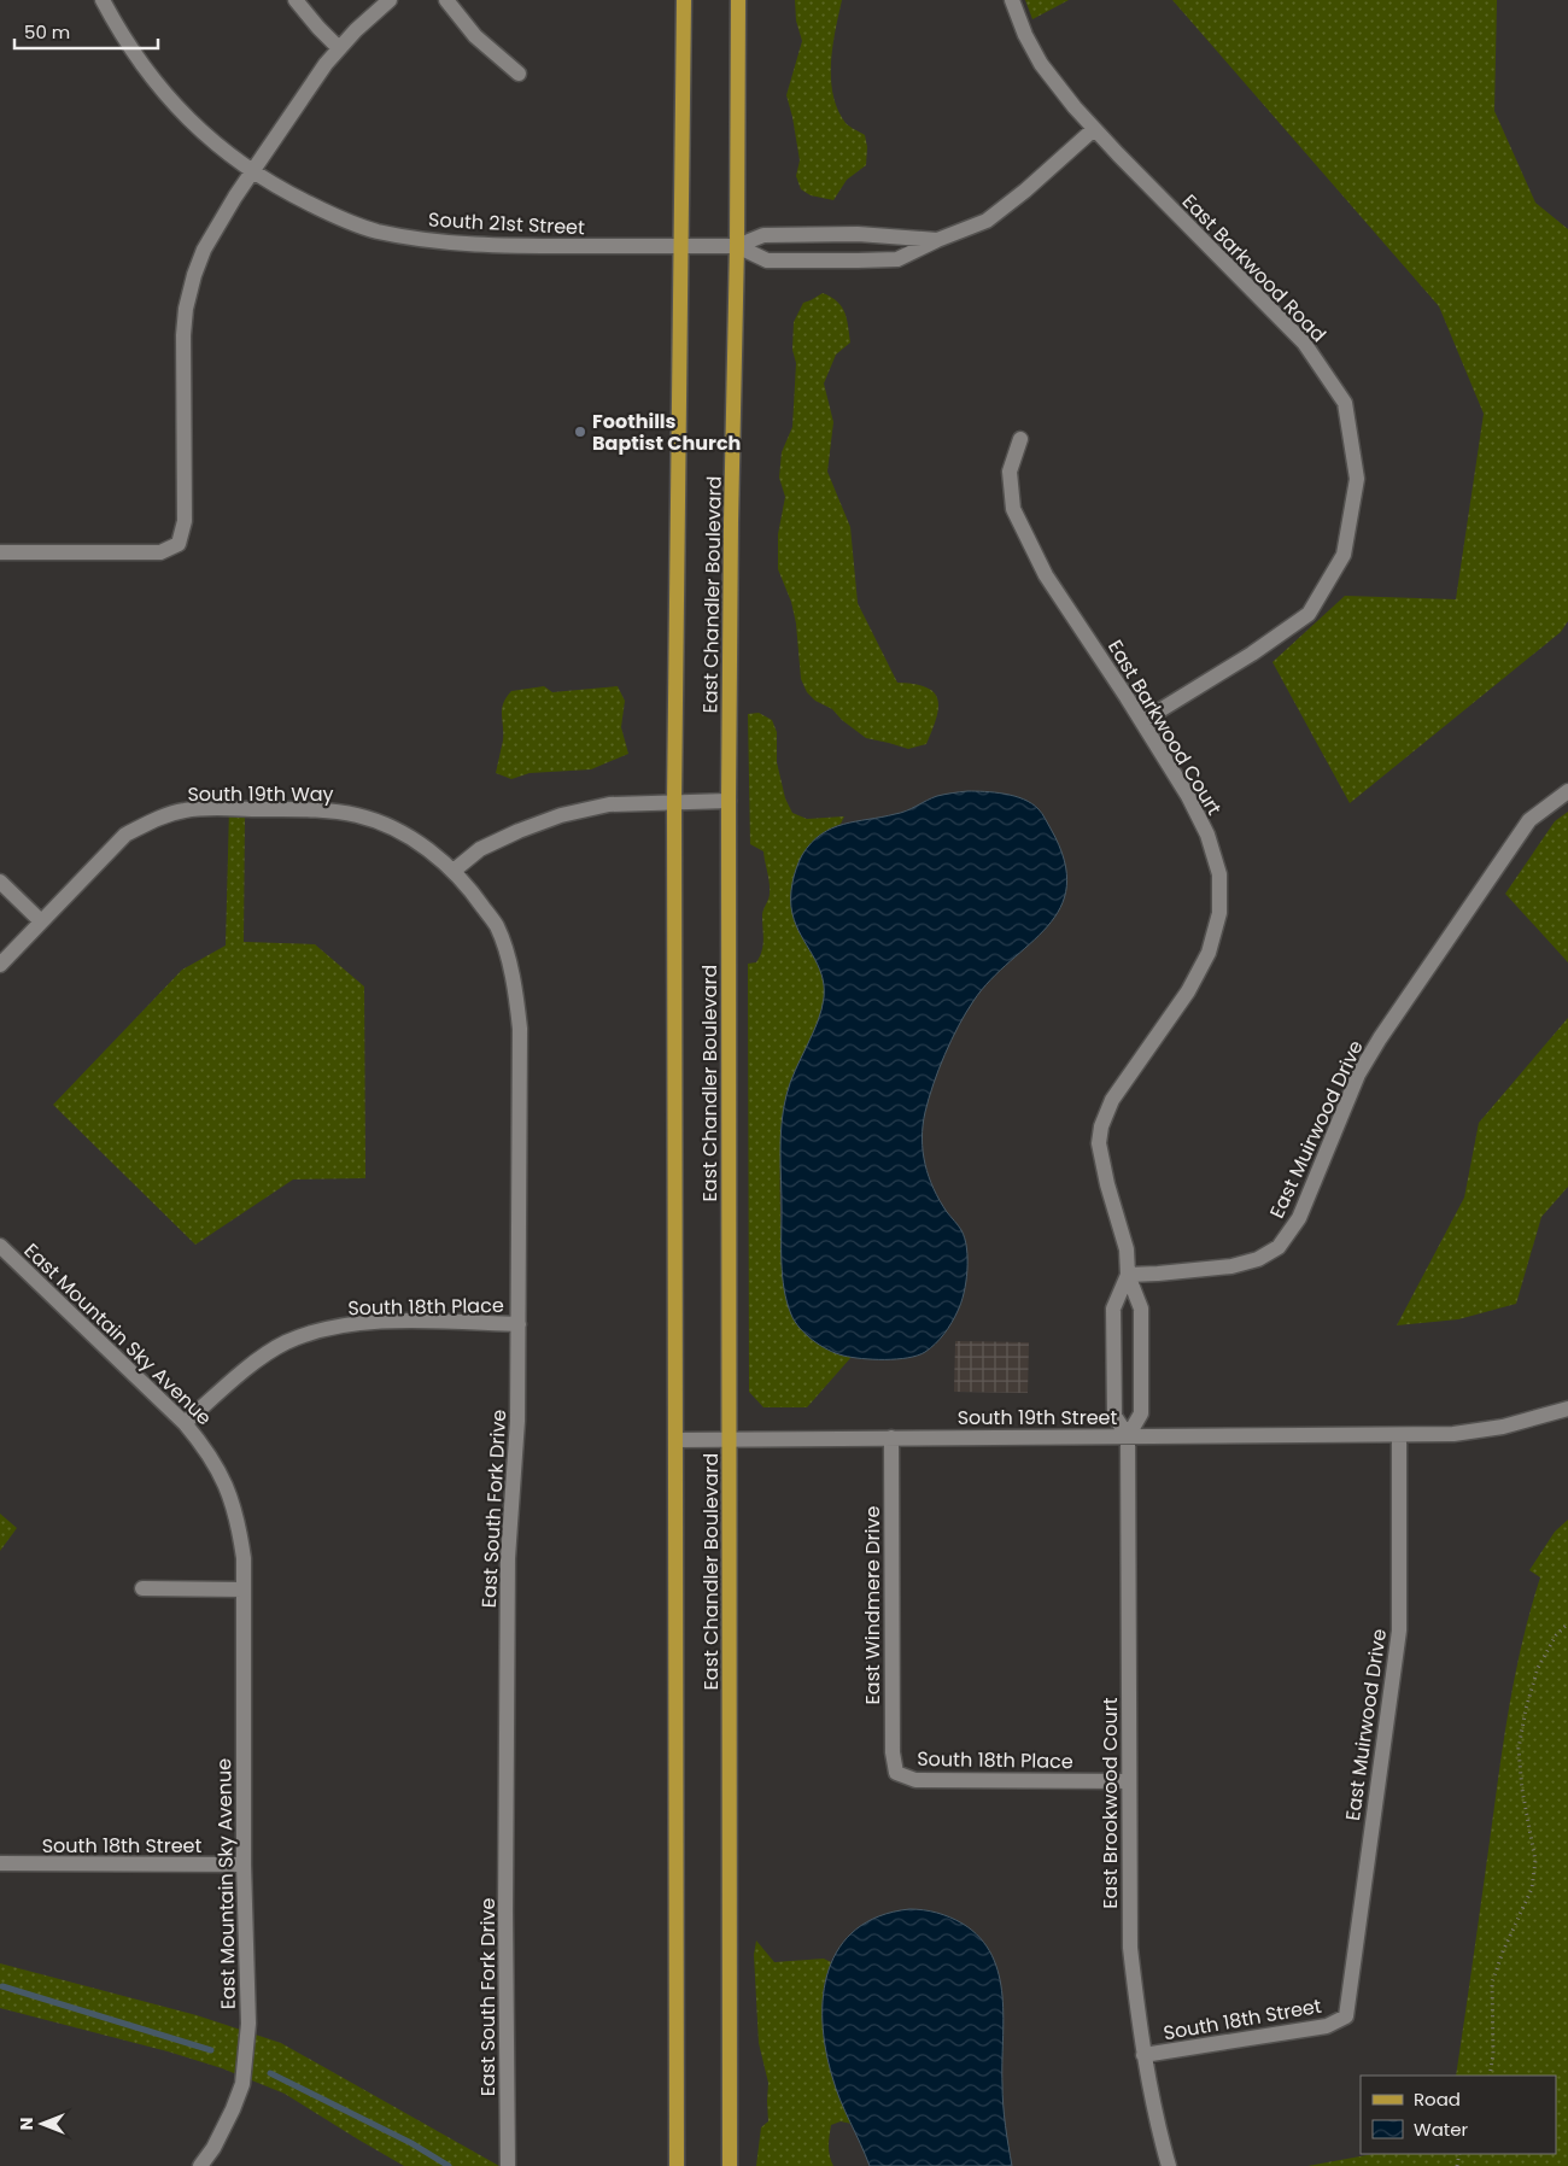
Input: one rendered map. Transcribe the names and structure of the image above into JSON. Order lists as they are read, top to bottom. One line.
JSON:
{"streets":{"main road":["East Chandler Boulevard"],"street":["South 21st Street","East Barkwood Road","East Barkwood Court","South 19th Way","East Muirwood Drive","South 18th Place","East Mountain Sky Avenue","South 19th Street","East South Fork Drive","East Windmere Drive","East Brookwood Court","South 18th Street"]},"crossings":[["South 21st Street","East Barkwood Road"],["South 21st Street","East Chandler Boulevard"],["East Barkwood Road","East Barkwood Court"],["East Chandler Boulevard","South 19th Street"],["East Barkwood Court","East Muirwood Drive"],["East Barkwood Court","South 19th Street"],["East Barkwood Court","East Brookwood Court"],["South 19th Way","East South Fork Drive"],["East Muirwood Drive","South 19th Street"],["East Muirwood Drive","South 18th Street"],["South 18th Place","East Mountain Sky Avenue"],["South 18th Place","East South Fork Drive"],["South 18th Place","East Windmere Drive"],["South 18th Place","East Brookwood Court"],["East Mountain Sky Avenue","South 18th Street"],["South 19th Street","East Windmere Drive"],["South 19th Street","East Brookwood Court"],["East Brookwood Court","South 18th Street"]],"places":["Foothills Baptist Church"],"legend":["Road","Water"],"scale_bar":"50 m","north":"left"}
